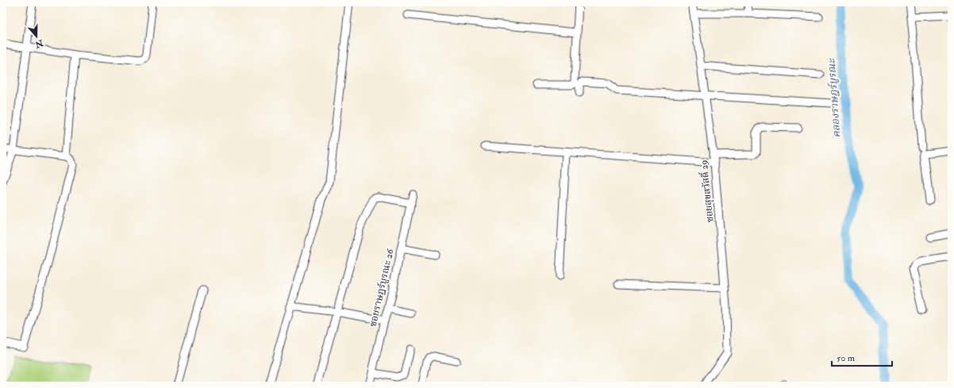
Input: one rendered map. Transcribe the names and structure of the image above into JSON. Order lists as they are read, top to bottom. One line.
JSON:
{"streets":{"street":["ซอยสุขสวัสดิ์ 29","ซอยราษฎร์บูรณะ 26"]},"water":["คลองราษฎร์บูรณะ"],"scale_bar":"50 m","north":"bottom"}
